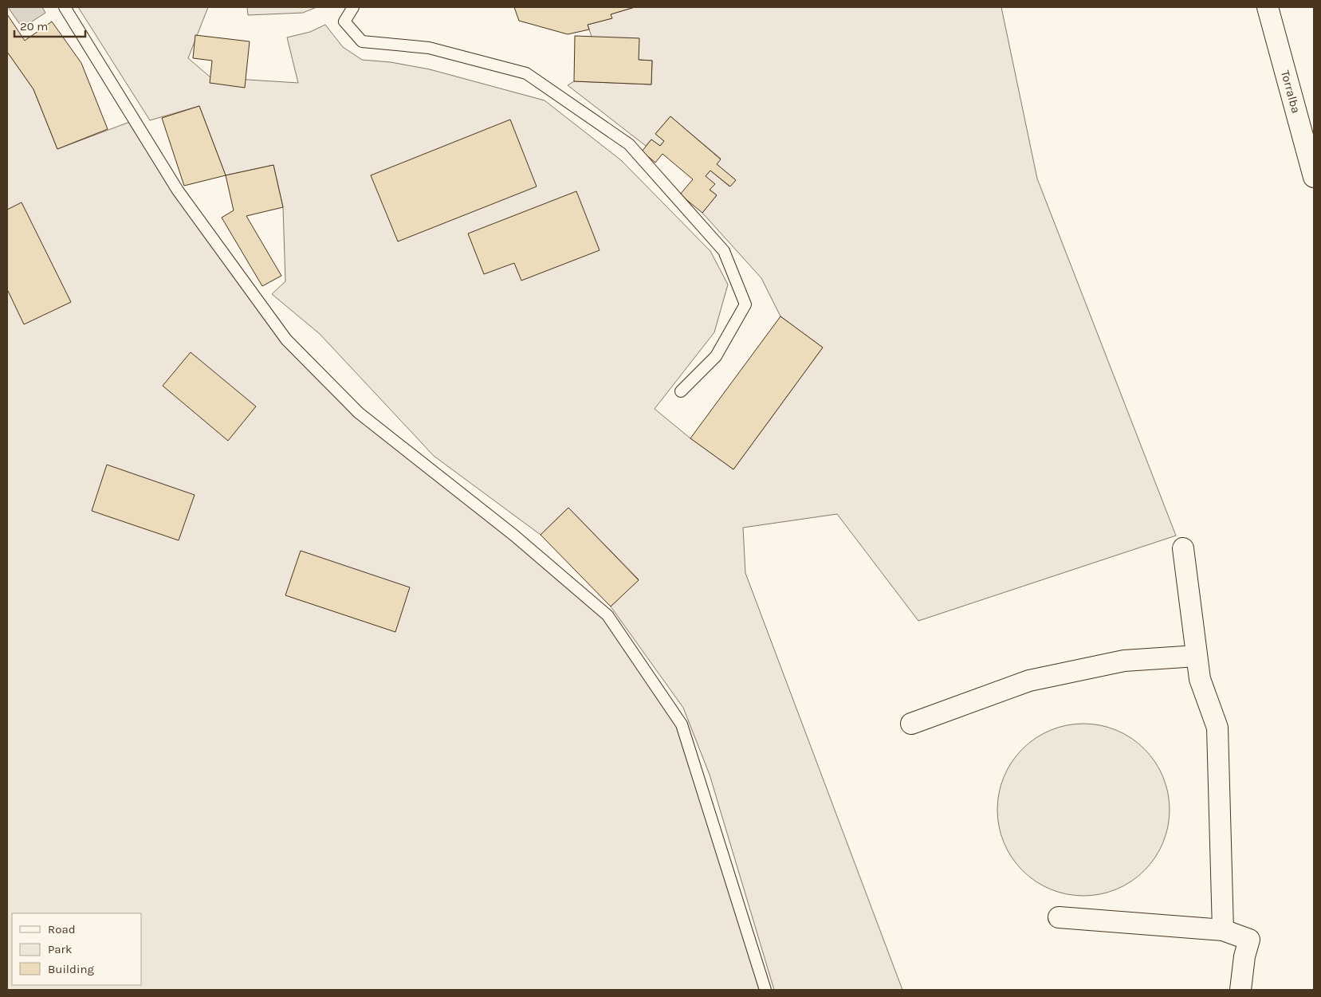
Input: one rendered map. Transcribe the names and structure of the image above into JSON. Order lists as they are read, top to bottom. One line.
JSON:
{"streets":{"street":["Torralba"]},"legend":["Road","Park","Building"],"scale_bar":"20 m"}
